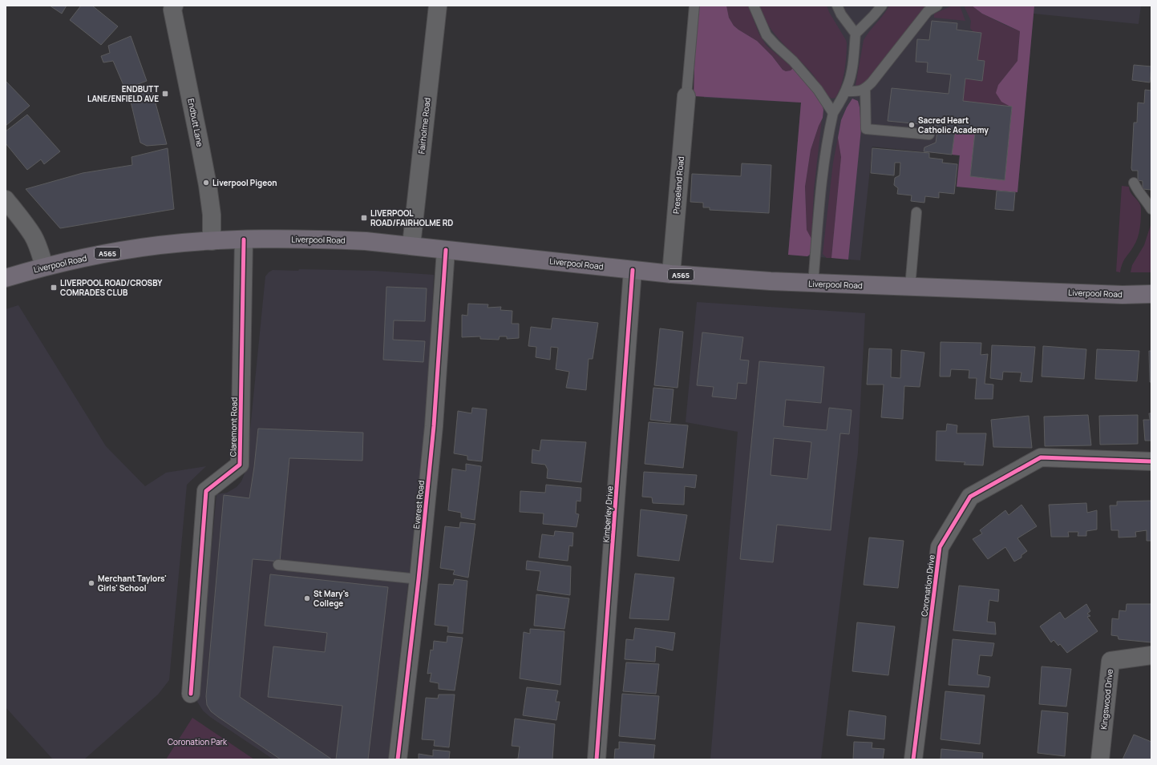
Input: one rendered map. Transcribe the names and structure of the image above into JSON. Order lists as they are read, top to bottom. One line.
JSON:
{"streets":{"highway":["Liverpool Road","A565"],"street":["Endbutt Lane","Fairholme Road","Preseland Road","Claremont Road","Everest Road","Kimberley Drive","Coronation Drive","Kingswood Drive"]},"crossings":[["Endbutt Lane","Liverpool Road"],["Fairholme Road","Liverpool Road"],["Preseland Road","Liverpool Road"],["Liverpool Road","Claremont Road"],["Liverpool Road","Everest Road"],["Liverpool Road","Kimberley Drive"]],"parks":["Coronation Park"],"places":{"transit":["ENDBUTT LANE/ENFIELD AVE","LIVERPOOL ROAD/FAIRHOLME RD","LIVERPOOL ROAD/CROSBY COMRADES CLUB"],"other":["Sacred Heart Catholic Academy","Liverpool Pigeon","Merchant Taylors' Girls' School","St Mary's College"]}}
